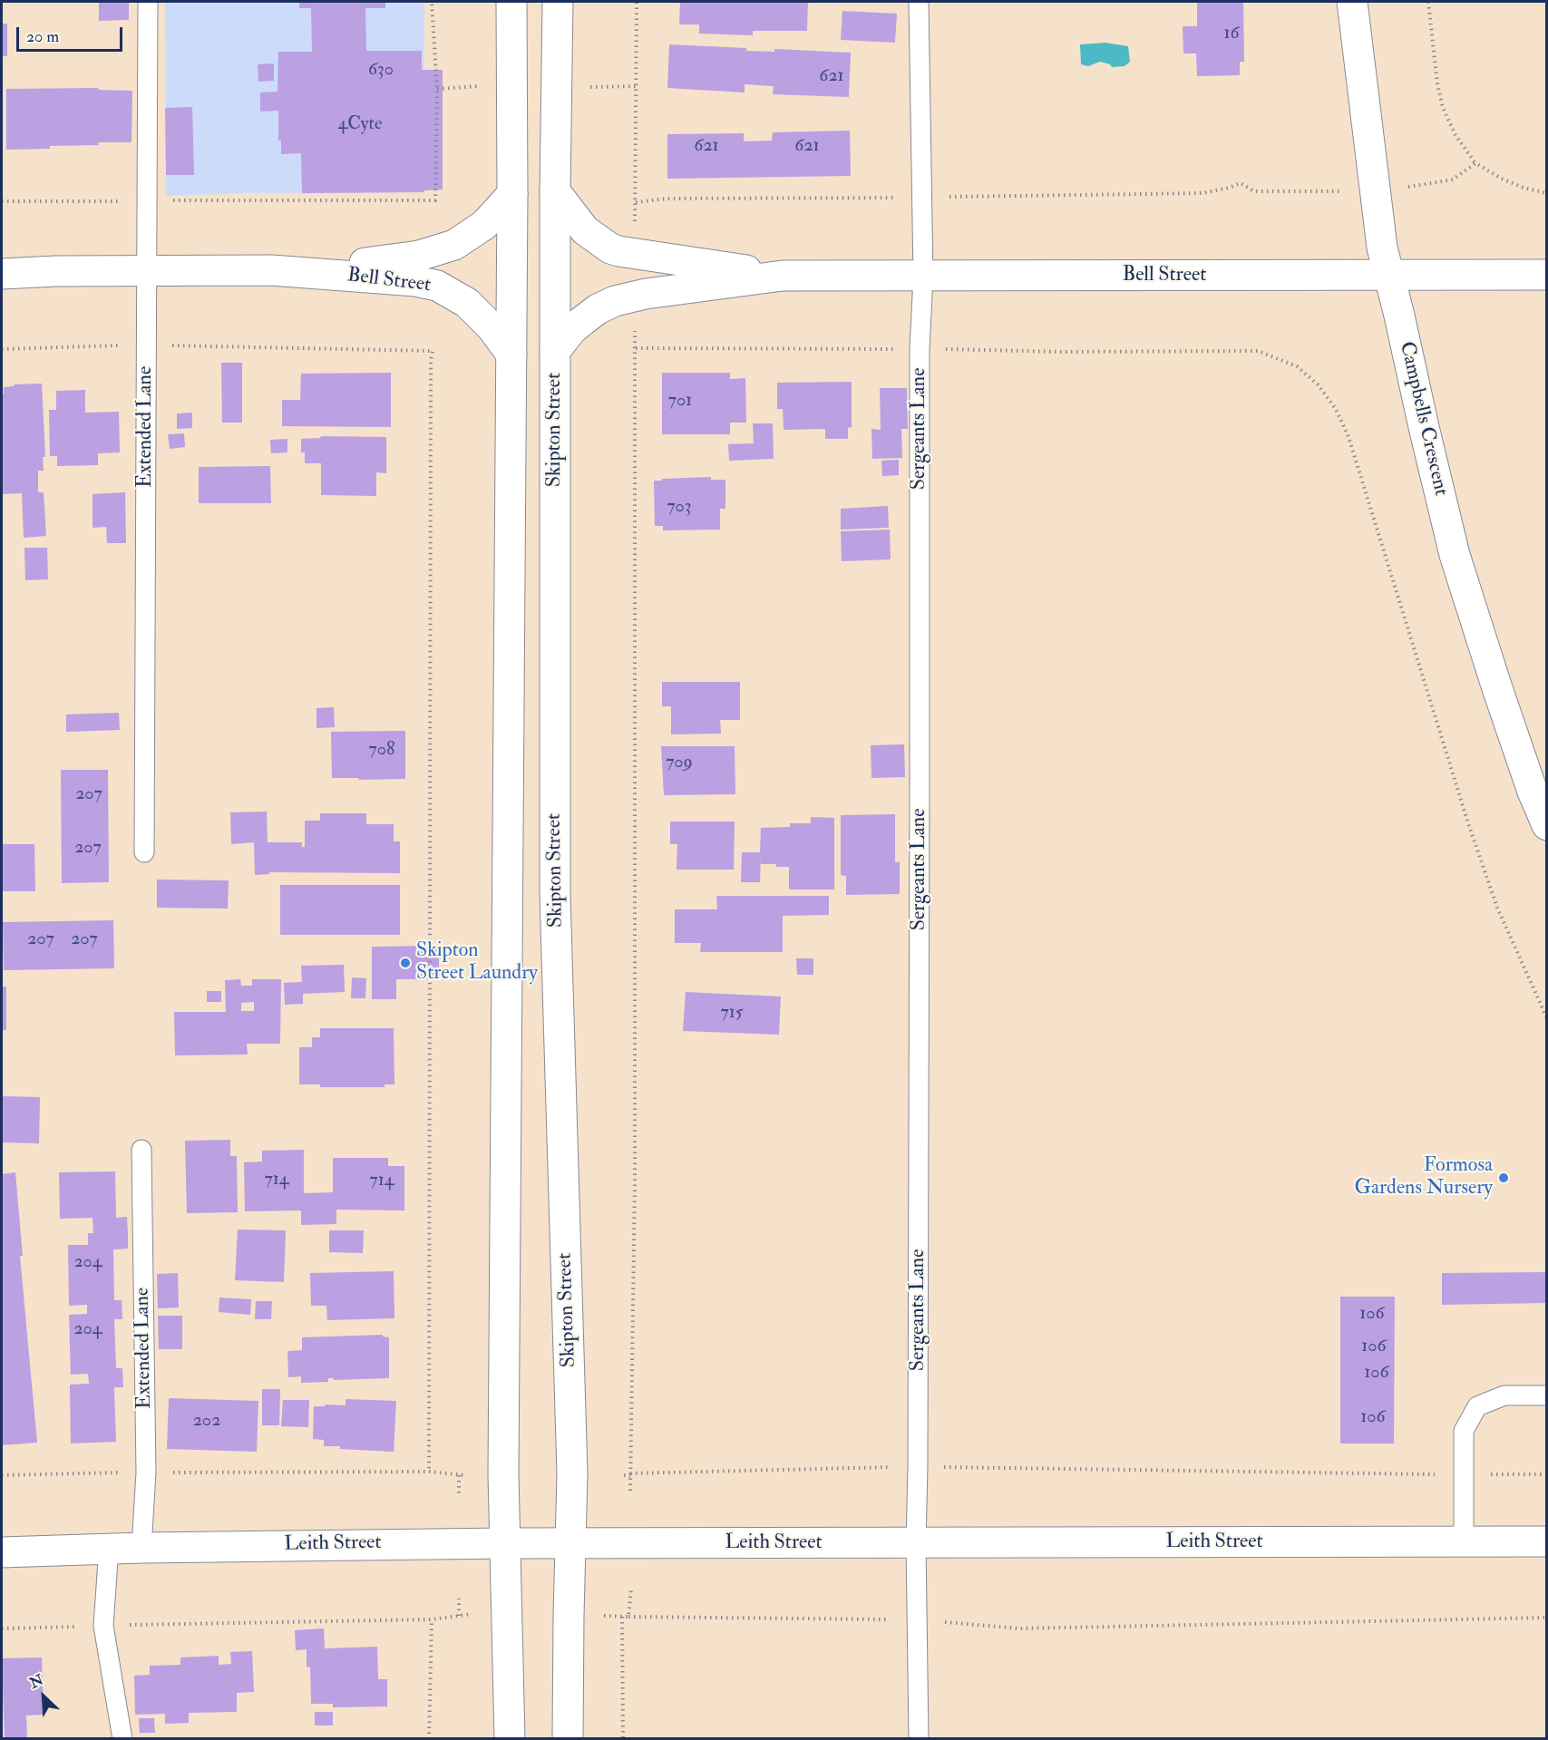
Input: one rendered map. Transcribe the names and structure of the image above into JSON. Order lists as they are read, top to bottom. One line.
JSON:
{"streets":{"main road":["Bell Street","Campbells Crescent","Skipton Street","Leith Street"],"lane":["Extended Lane","Sergeants Lane"]},"crossings":[["Bell Street","Campbells Crescent"],["Bell Street","Extended Lane"],["Bell Street","Sergeants Lane"],["Bell Street","Skipton Street"],["Extended Lane","Leith Street"],["Sergeants Lane","Leith Street"],["Skipton Street","Leith Street"]],"places":["Skipton Street Laundry","Formosa Gardens Nursery"],"house_numbers":["16","630","621","4Cyte","621","621","701","703","708","709","207","207","207","207","715","714","714","204","106","204","106","106","106","202"],"scale_bar":"20 m","north":"top left"}
